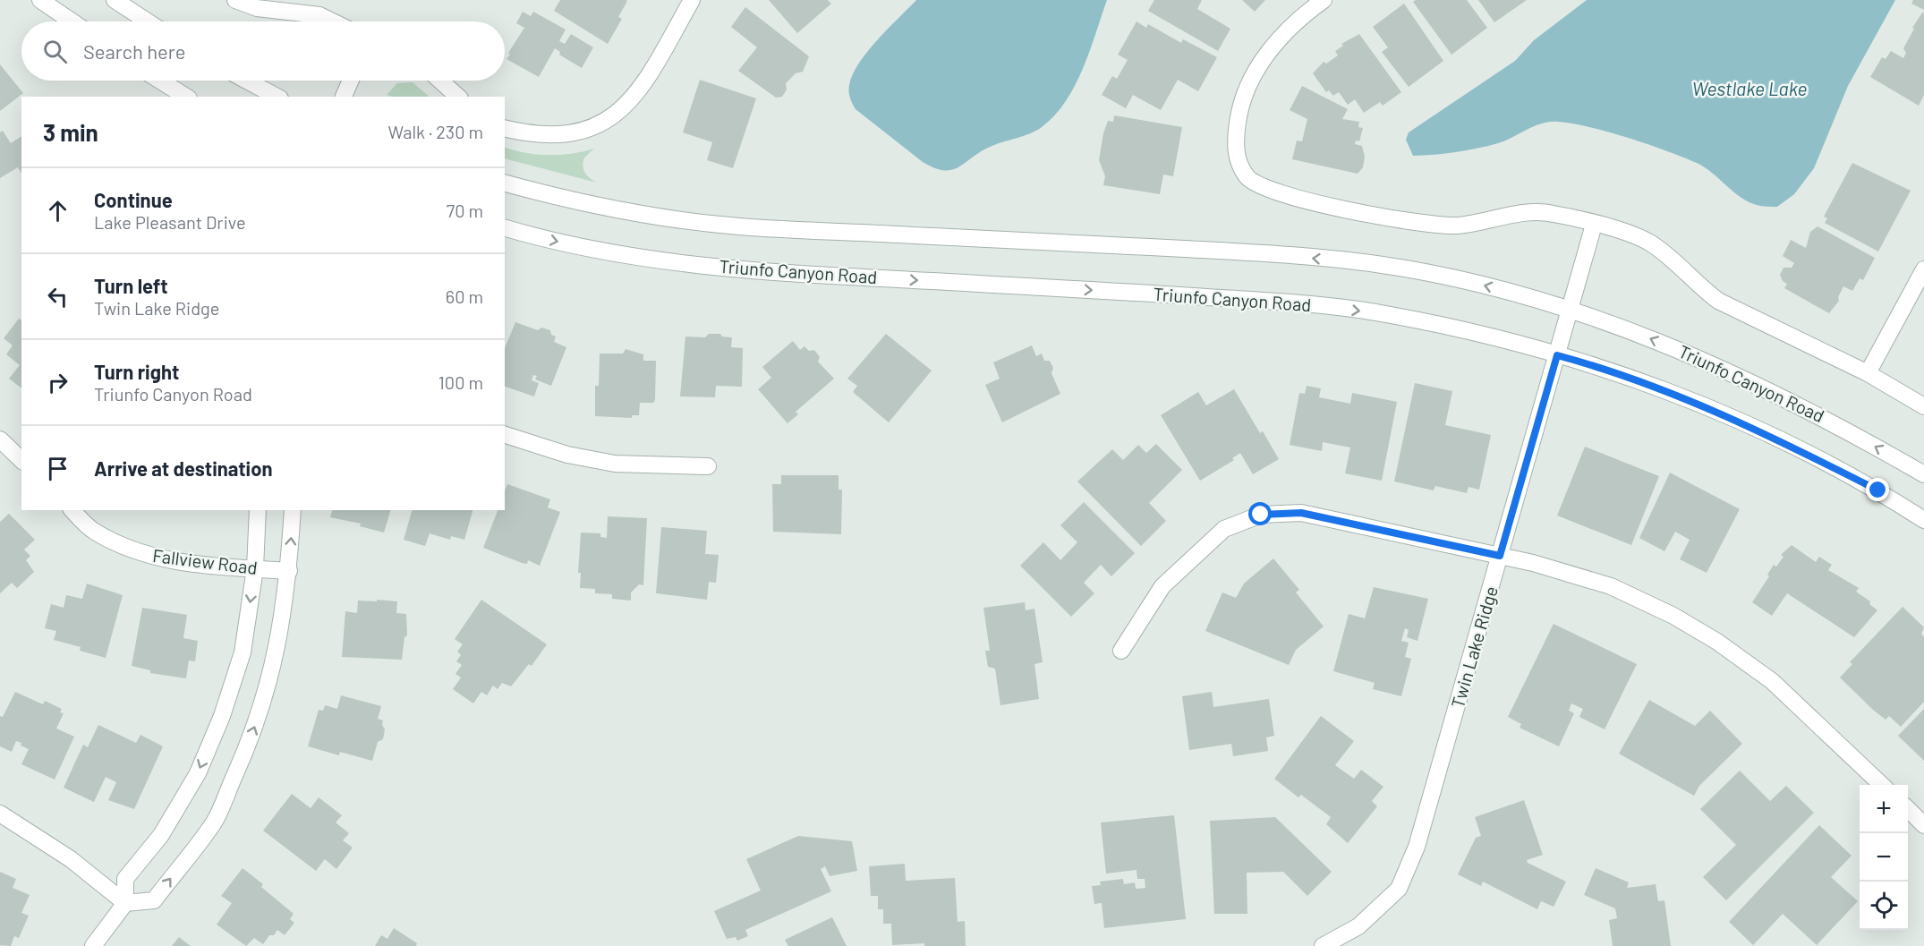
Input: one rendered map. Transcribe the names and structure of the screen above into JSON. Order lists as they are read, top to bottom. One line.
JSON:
{"streets":{"street":["Triunfo Canyon Road","Fallview Road","Twin Lake Ridge"]},"crossings":[["Triunfo Canyon Road","Twin Lake Ridge"]],"water":["Westlake Lake"],"page":{"search":"Search here","heading":["3 min","Walk · 230 m"],"list":[["Continue","Lake Pleasant Drive","70 m"],["Turn left","Twin Lake Ridge","60 m"],["Turn right","Triunfo Canyon Road","100 m"],"Arrive at destination"],"map_buttons":["+","−"]}}
